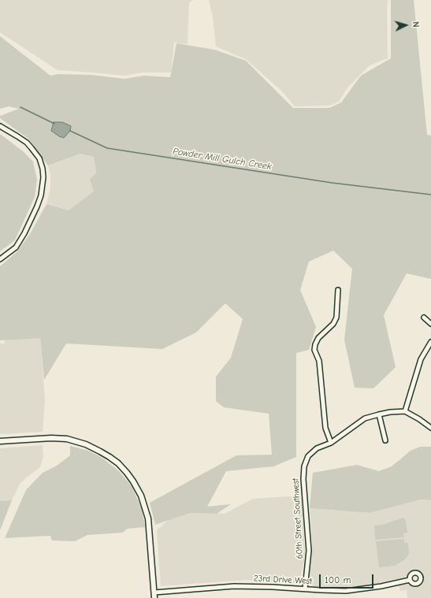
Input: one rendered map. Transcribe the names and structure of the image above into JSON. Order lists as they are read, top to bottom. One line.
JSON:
{"streets":{"street":["60th Street Southwest","23rd Drive West"]},"crossings":[["60th Street Southwest","23rd Drive West"]],"water":["Powder Mill Gulch Creek"],"scale_bar":"100 m","north":"right"}
